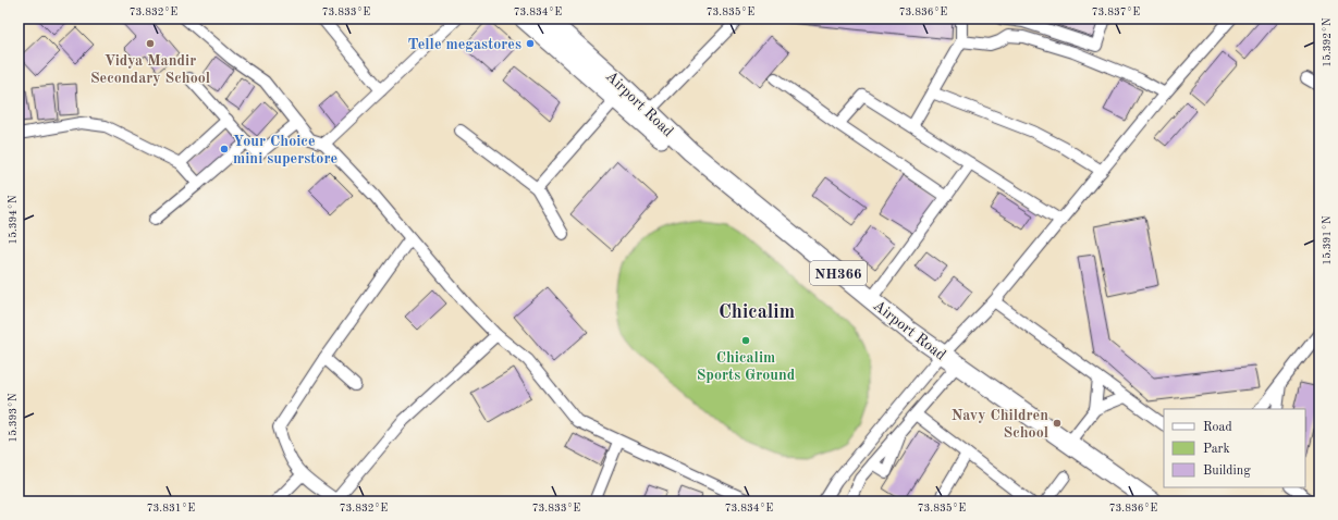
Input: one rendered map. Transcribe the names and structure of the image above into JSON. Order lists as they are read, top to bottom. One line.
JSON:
{"streets":{"highway":["Airport Road","NH366"]},"districts":["Chicalim"],"places":["Vidya Mandir Secondary School","Telle megastores","Your Choice mini superstore","Chicalim Sports Ground","Navy Children School"],"legend":["Road","Park","Building"],"coordinates":["73.832°E","73.833°E","73.834°E","73.835°E","73.836°E","73.837°E","15.392°N","15.394°N","15.391°N","15.393°N","73.831°E"]}
